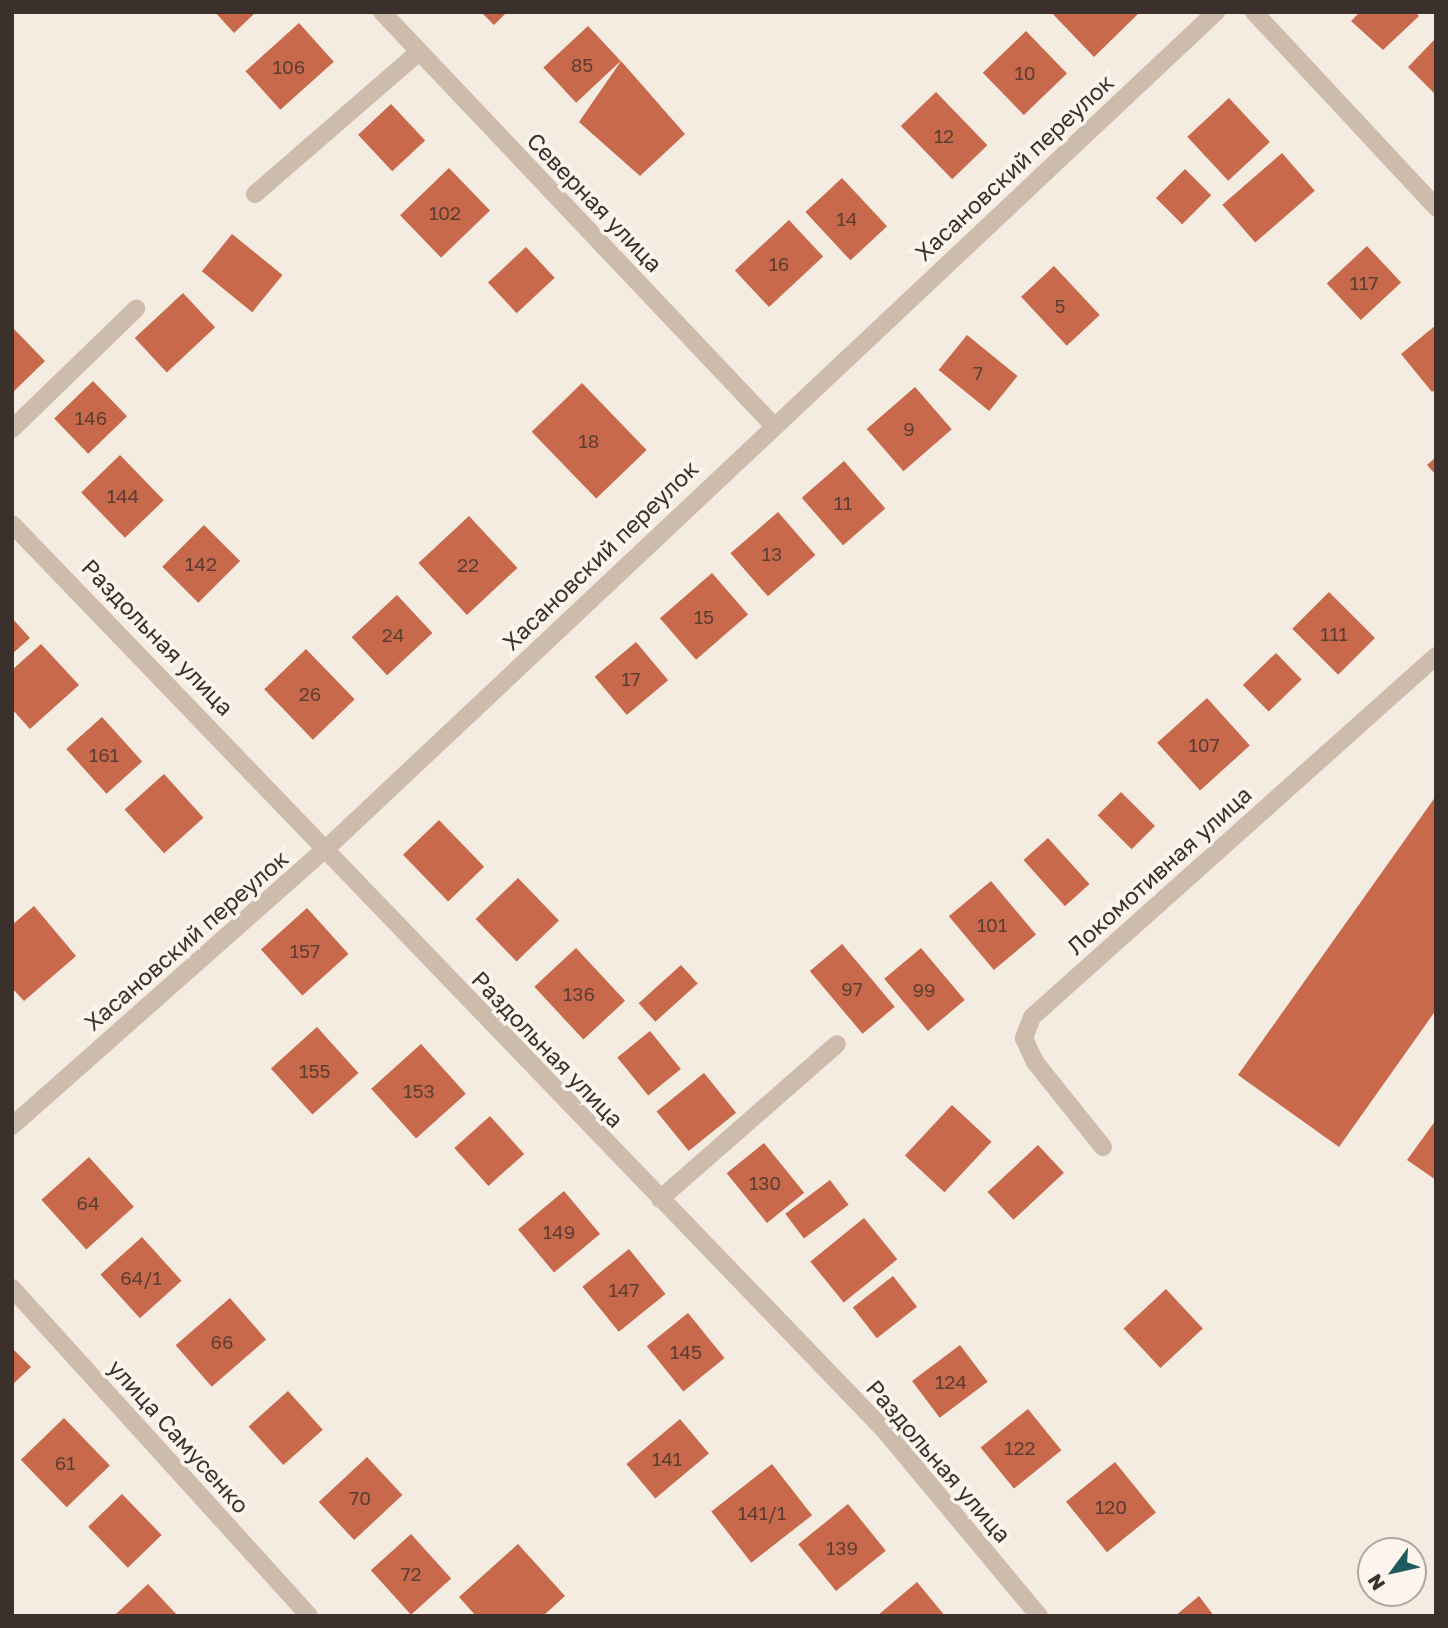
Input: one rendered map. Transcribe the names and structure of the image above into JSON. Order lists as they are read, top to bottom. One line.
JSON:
{"streets":{"street":["Хасановский переулок","Северная улица","Раздольная улица","Локомотивная улица","улица Самусенко"]},"crossings":[["Хасановский переулок","Северная улица"],["Хасановский переулок","Раздольная улица"]],"house_numbers":["85","106","10","12","102","14","16","117","5","7","146","9","18","144","11","13","142","22","15","111","24","17","26","107","161","101","157","97","99","136","155","153","130","64","149","64/1","147","66","145","124","122","141","61","70","120","141/1","139","72"],"north":"bottom left"}
